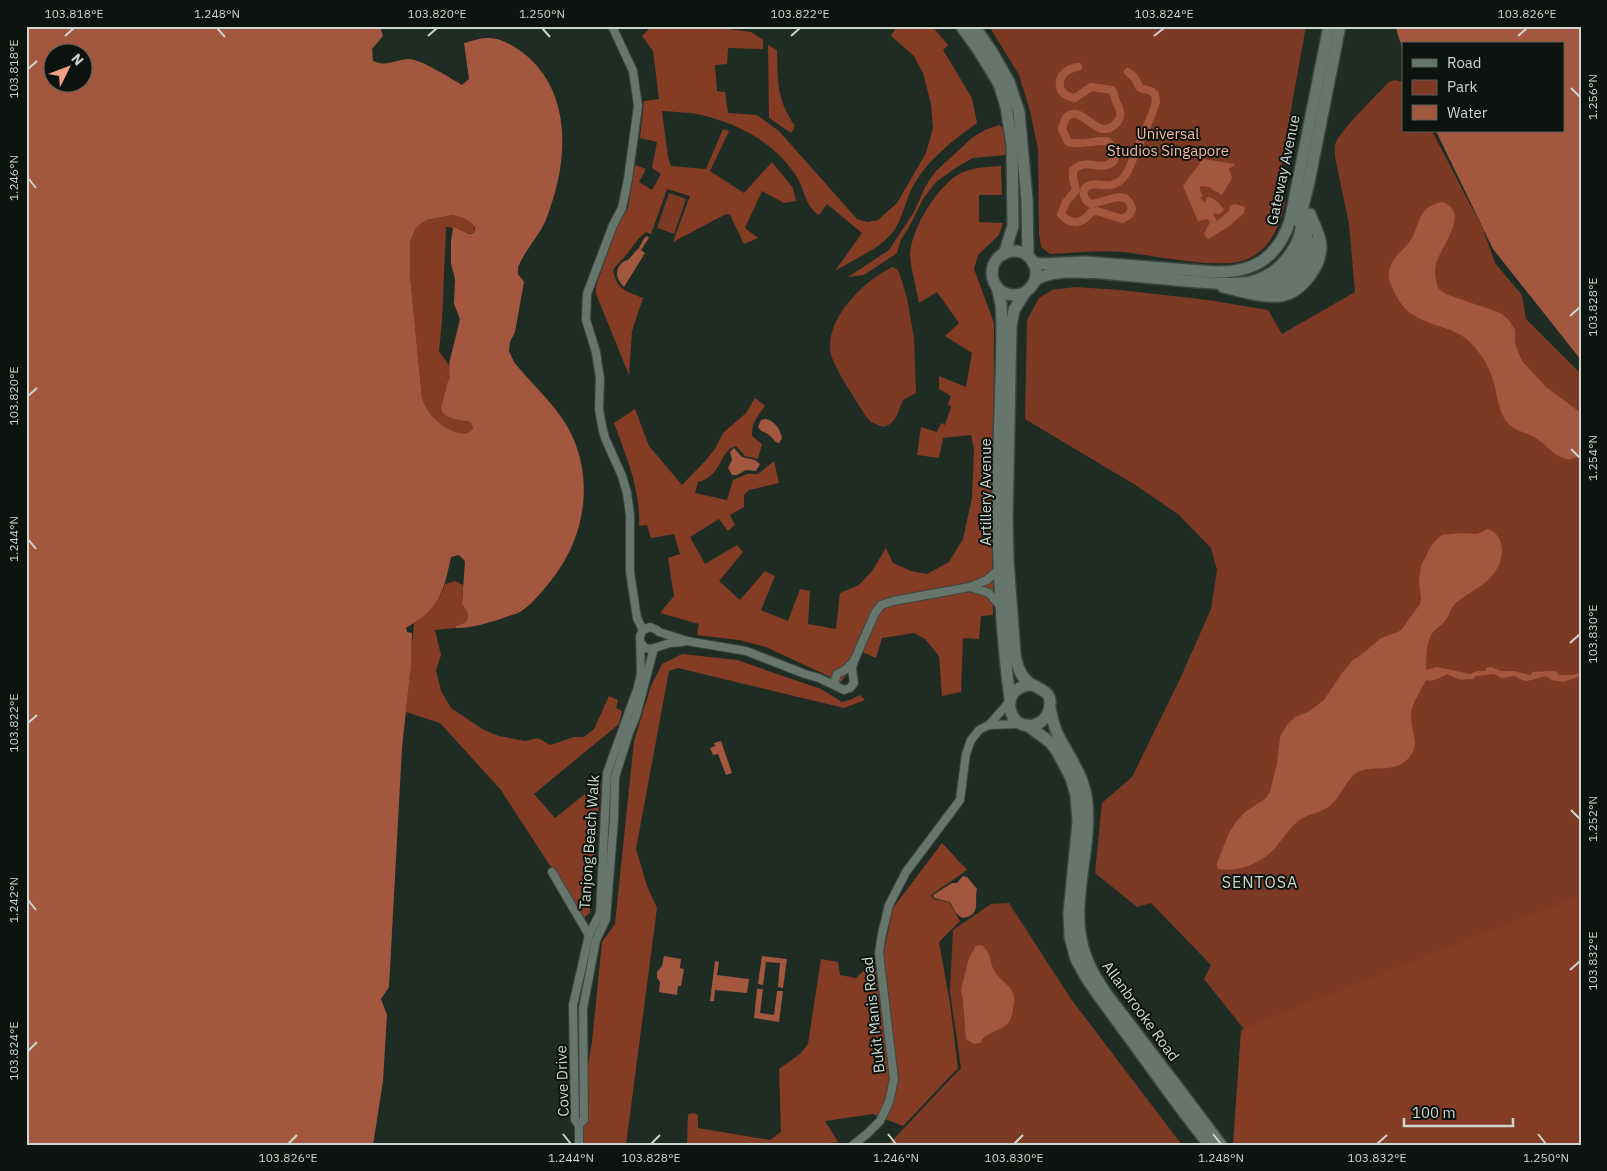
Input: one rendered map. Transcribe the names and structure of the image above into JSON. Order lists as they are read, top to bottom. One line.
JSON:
{"streets":{"street":["Gateway Avenue","Artillery Avenue","Tanjong Beach Walk","Allanbrooke Road","Bukit Manis Road","Cove Drive"]},"crossings":[["Gateway Avenue","Artillery Avenue"],["Artillery Avenue","Allanbrooke Road"],["Tanjong Beach Walk","Cove Drive"]],"districts":["SENTOSA"],"parks":["Universal Studios Singapore"],"legend":["Road","Park","Water"],"scale_bar":"100 m","north":"top right","coordinates":["103.818°E","1.248°N","103.820°E","1.250°N","103.822°E","103.824°E","103.826°E","1.256°N","1.246°N","103.828°E","1.254°N","1.244°N","103.830°E","1.252°N","1.242°N","103.832°E"]}
